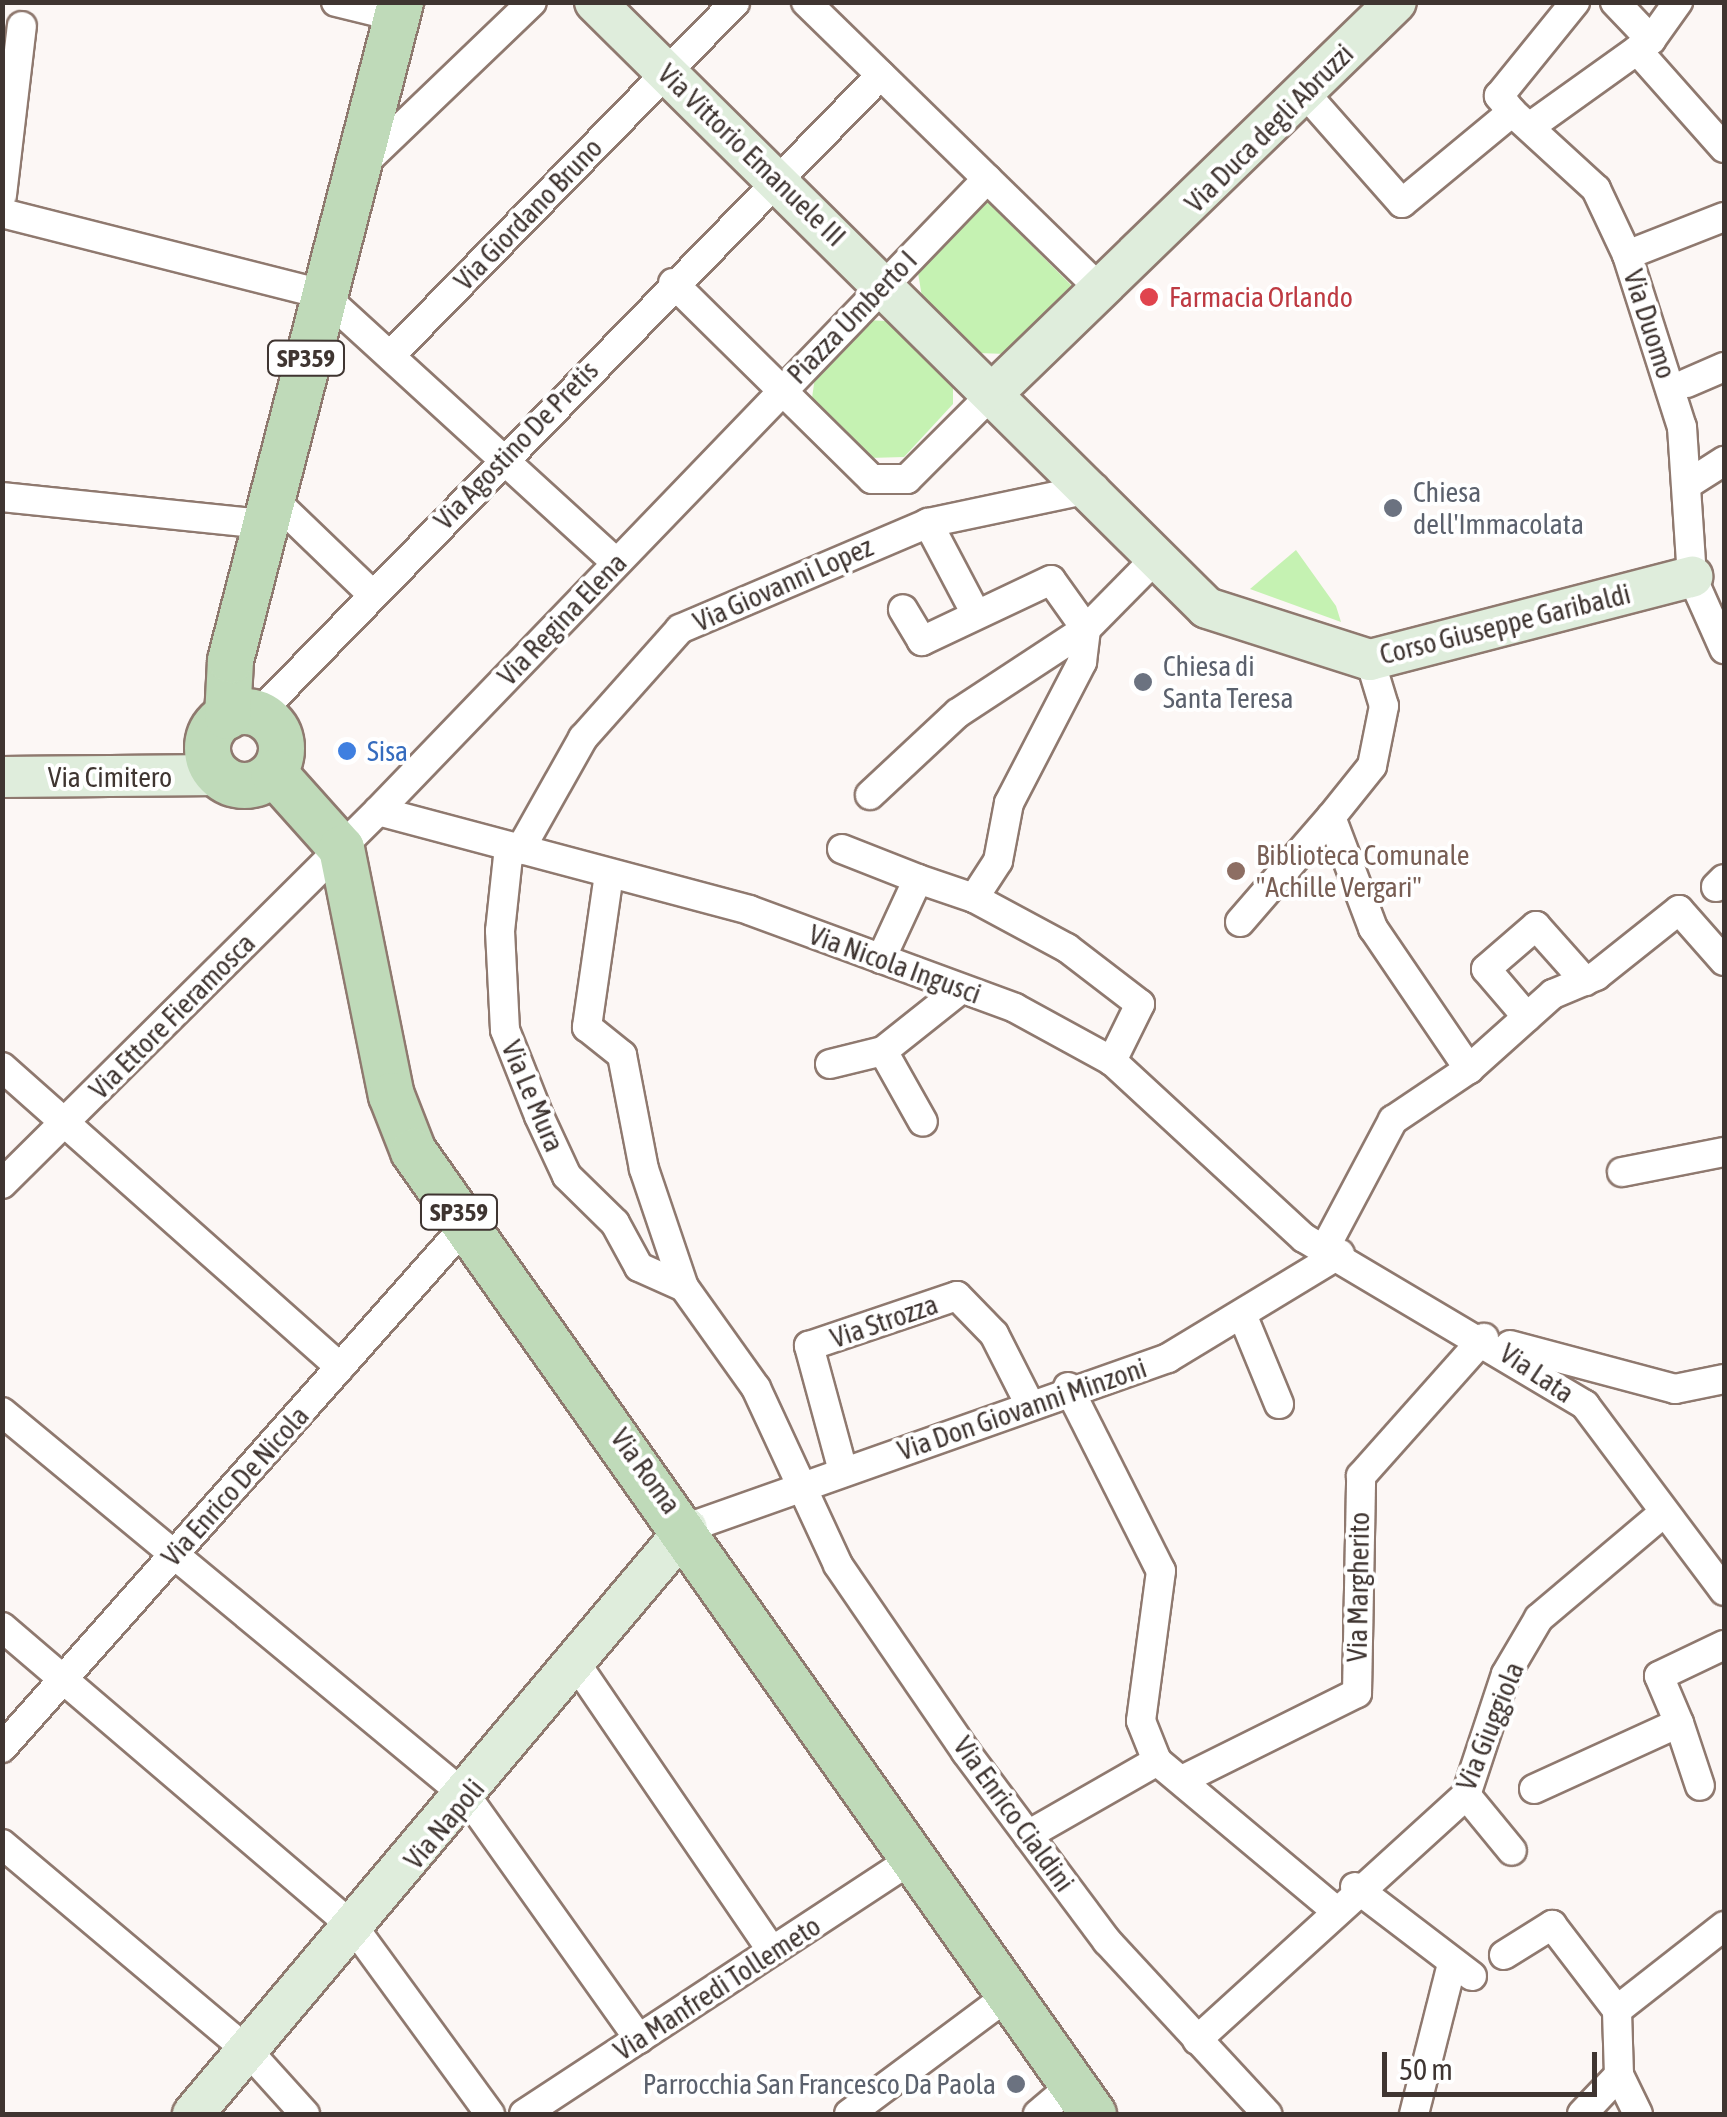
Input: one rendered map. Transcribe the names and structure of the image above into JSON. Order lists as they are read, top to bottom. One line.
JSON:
{"streets":{"main road":["SP359","Via Roma"],"street":["Via Duca degli Abruzzi","Via Vittorio Emanuele III","Via Giordano Bruno","Piazza Umberto I","Via Duomo","Via Agostino De Pretis","Via Giovanni Lopez","Via Regina Elena","Corso Giuseppe Garibaldi","Via Cimitero","Via Nicola Ingusci","Via Ettore Fieramosca","Via Le Mura","Via Strozza","Via Lata","Via Don Giovanni Minzoni","Via Enrico De Nicola","Via Margherito","Via Giuggiola","Via Enrico Cialdini","Via Napoli","Via Manfredi Tollemeto"]},"crossings":[["Via Duca degli Abruzzi","Piazza Umberto I"],["Via Vittorio Emanuele III","Via Giordano Bruno"],["Via Vittorio Emanuele III","Piazza Umberto I"],["Via Vittorio Emanuele III","Via Agostino De Pretis"],["Via Vittorio Emanuele III","Corso Giuseppe Garibaldi"],["Piazza Umberto I","Via Regina Elena"],["Piazza Umberto I","Corso Giuseppe Garibaldi"],["Via Duomo","Corso Giuseppe Garibaldi"],["SP359","Via Agostino De Pretis"],["SP359","Via Cimitero"],["Via Agostino De Pretis","Via Cimitero"],["Via Giovanni Lopez","Corso Giuseppe Garibaldi"],["Via Giovanni Lopez","Via Nicola Ingusci"],["Via Giovanni Lopez","Via Le Mura"],["Via Regina Elena","Via Nicola Ingusci"],["Via Regina Elena","Via Ettore Fieramosca"],["Via Regina Elena","Via Roma"],["Via Nicola Ingusci","Via Le Mura"],["Via Nicola Ingusci","Via Lata"],["Via Nicola Ingusci","Via Don Giovanni Minzoni"],["Via Nicola Ingusci","Via Enrico Cialdini"],["Via Ettore Fieramosca","Via Roma"],["Via Le Mura","Via Enrico Cialdini"],["Via Strozza","Via Don Giovanni Minzoni"],["Via Lata","Via Don Giovanni Minzoni"],["Via Lata","Via Margherito"],["Via Lata","Via Giuggiola"],["Via Don Giovanni Minzoni","Via Roma"],["Via Don Giovanni Minzoni","Via Enrico Cialdini"],["Via Don Giovanni Minzoni","Via Napoli"],["Via Roma","Via Enrico De Nicola"],["Via Roma","Via Napoli"],["Via Roma","Via Manfredi Tollemeto"],["Via Giuggiola","Via Enrico Cialdini"]],"places":["Farmacia Orlando","Chiesa dell'Immacolata","Chiesa di Santa Teresa","Sisa","Biblioteca Comunale \"Achille Vergari\"","Parrocchia San Francesco Da Paola"],"scale_bar":"50 m"}
